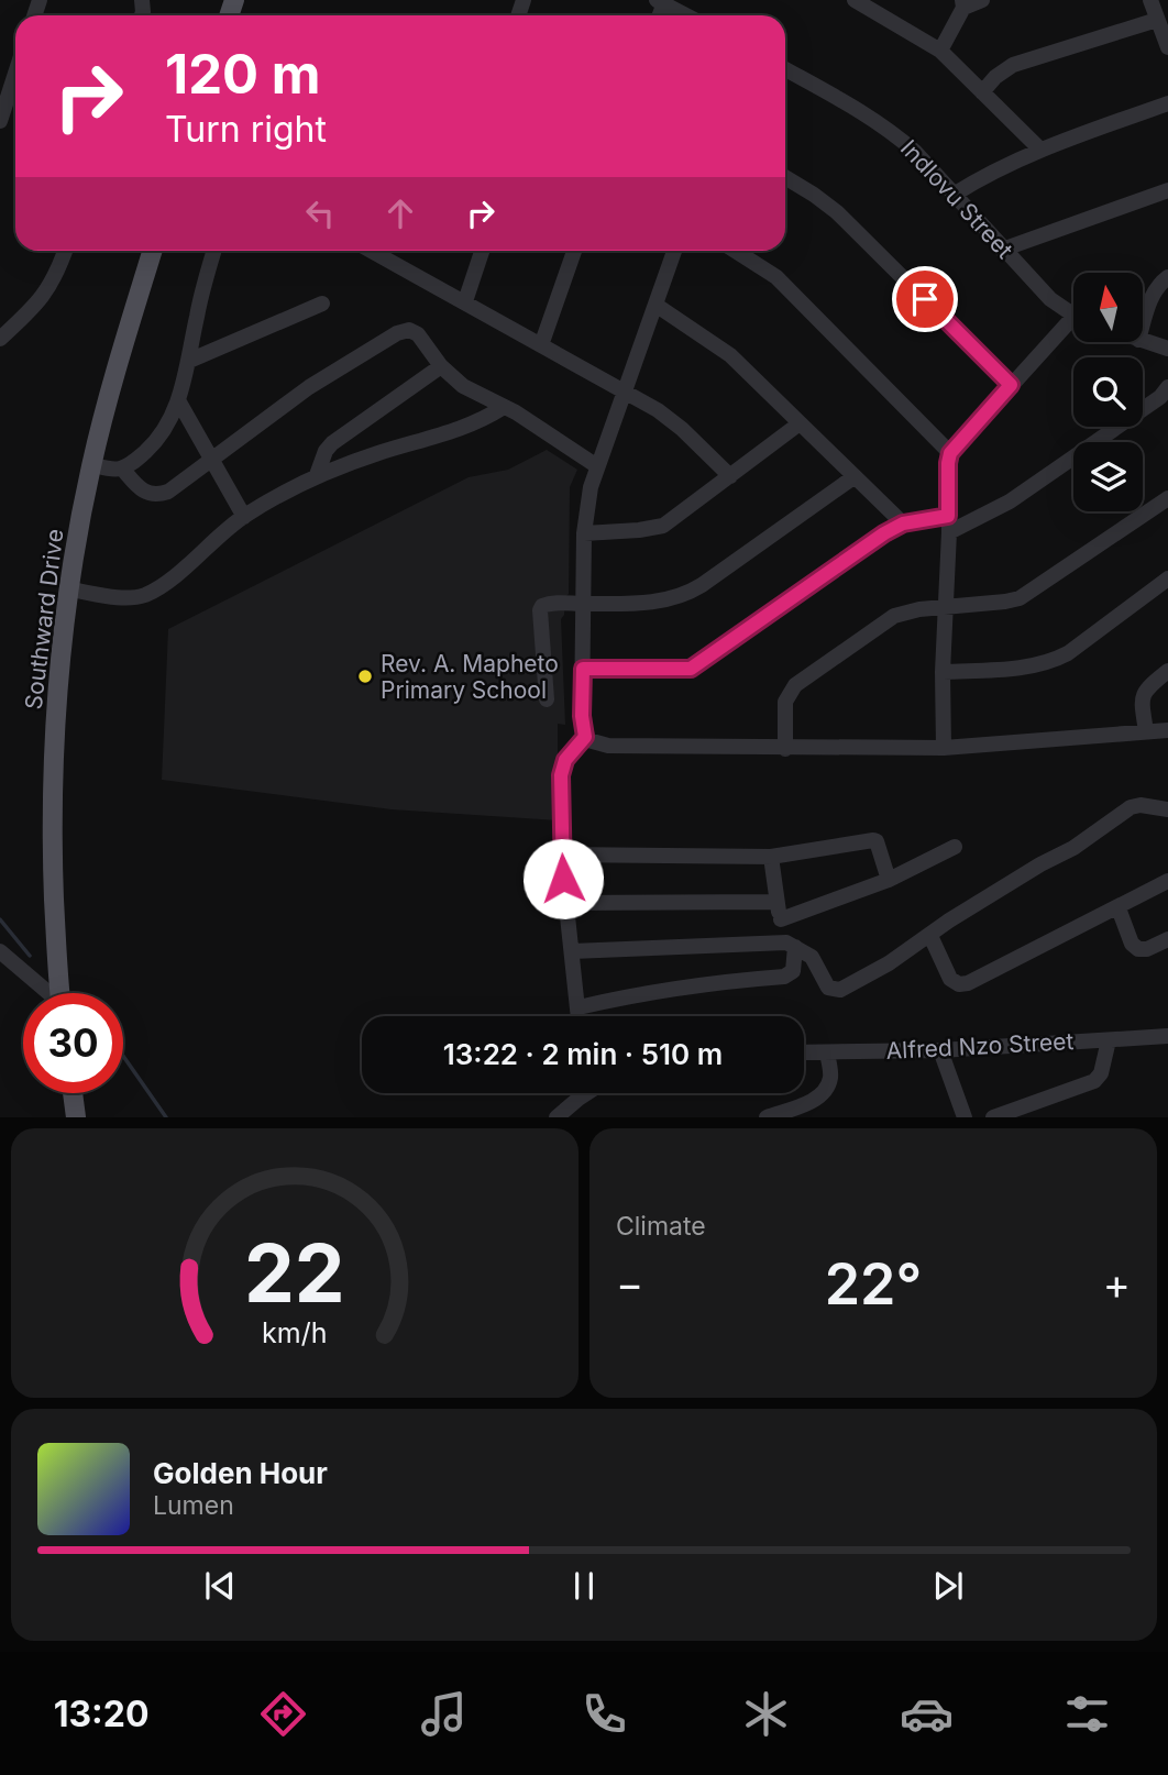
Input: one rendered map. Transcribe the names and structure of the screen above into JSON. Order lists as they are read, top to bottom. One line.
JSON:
{"streets":{"main road":["Southward Drive"],"street":["Indlovu Street","Alfred Nzo Street"]},"places":["Rev. A. Mapheto Primary School"],"north":"top","page":{"turn":["120 m","Turn right"],"limit":"30","trip":"13:22 · 2 min · 510 m","tile":"Climate","heat":["−","22°","+"],"song":["Golden Hour","Lumen"],"tabs":"13:20","gauge":["22","km/h"]}}
